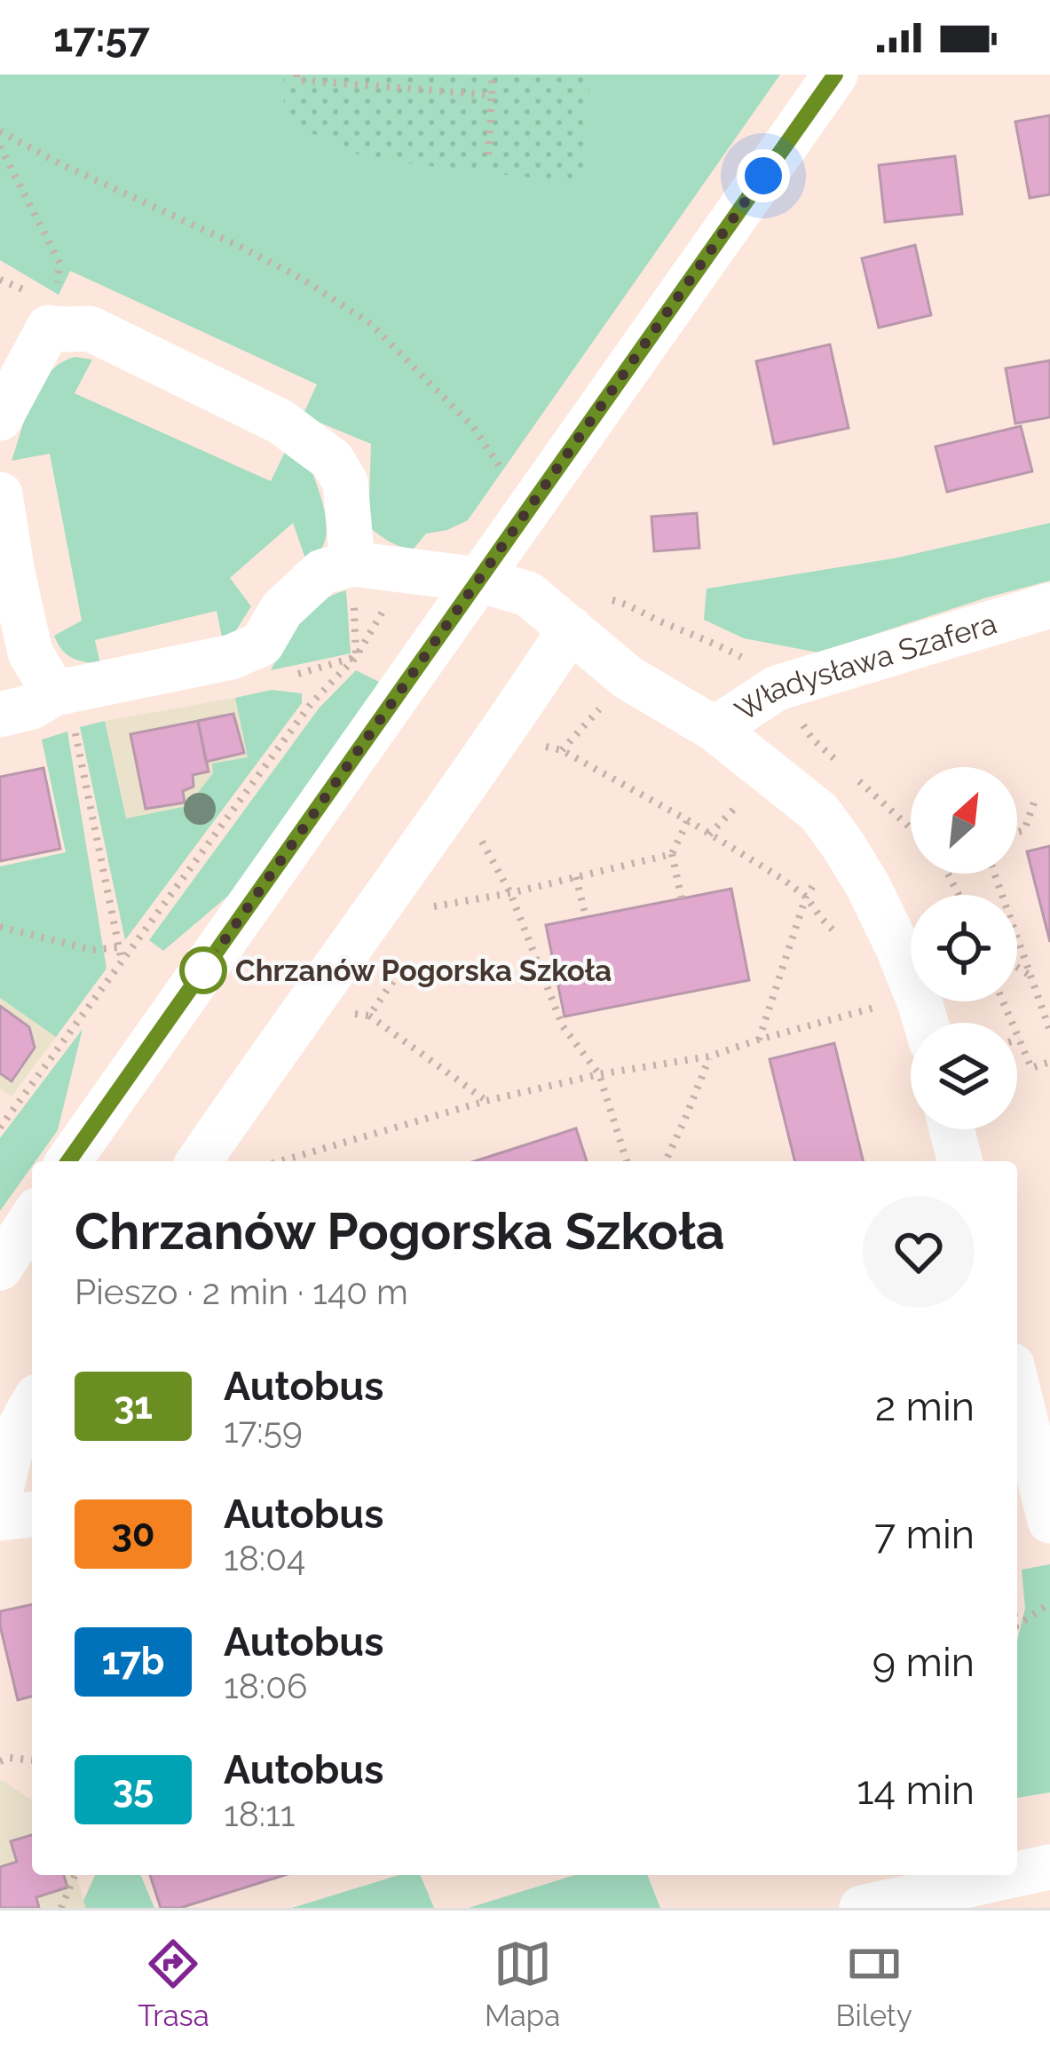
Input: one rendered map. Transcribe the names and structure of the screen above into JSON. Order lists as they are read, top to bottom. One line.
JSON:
{"streets":{"street":["Władysława Szafera"]},"places":["Chrzanów Pogorska Szkoła"],"lines":["bus line 31"],"north":"top right","page":{"status":"17:57","heading":["Chrzanów Pogorska Szkoła","Pieszo · 2 min · 140 m"],"list":[{"mark":"31","name":"Autobus","note":"17:59","value":"2 min"},{"mark":"30","name":"Autobus","note":"18:04","value":"7 min"},{"mark":"17b","name":"Autobus","note":"18:06","value":"9 min"},{"mark":"35","name":"Autobus","note":"18:11","value":"14 min"}],"tabs":["Trasa","Mapa","Bilety"]}}
